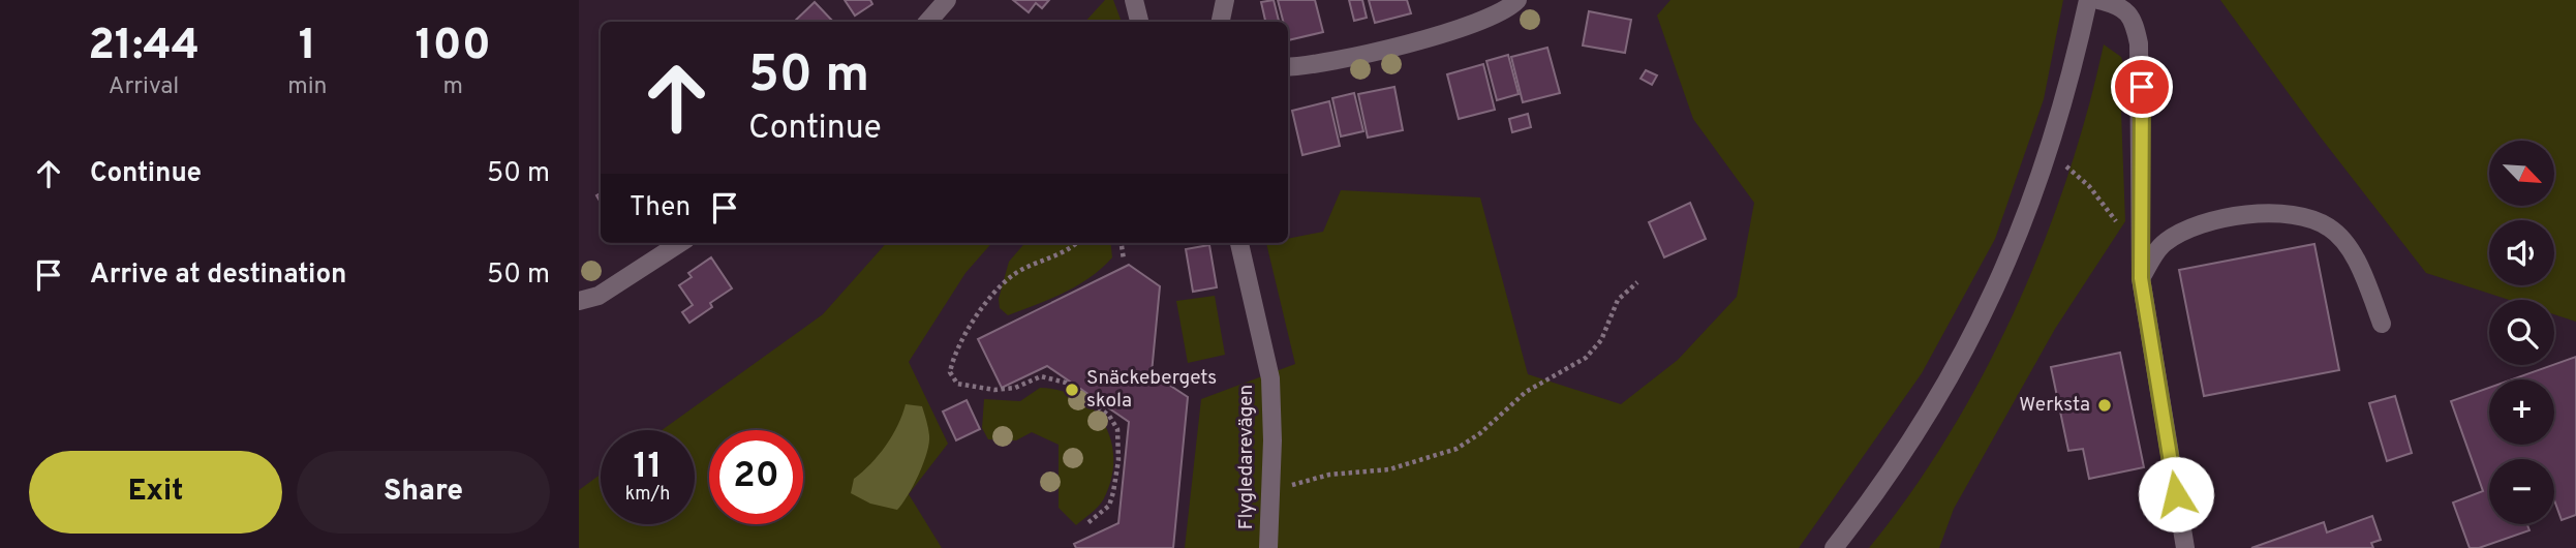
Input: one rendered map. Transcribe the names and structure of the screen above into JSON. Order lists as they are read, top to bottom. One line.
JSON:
{"streets":{"street":["Flygledarevägen"]},"places":["Snäckebergets skola","Werksta"],"north":"bottom right","page":{"eta":["21:44","Arrival","1","min","100","m"],"turn":["50 m","Continue"],"list":[{"name":"Continue","value":"50 m"},{"name":"Arrive at destination","value":"50 m"}],"map_buttons":["+","−"],"then":"Then","speed":"11 km/h","limit":"20","buttons":["Exit","Share"]}}
